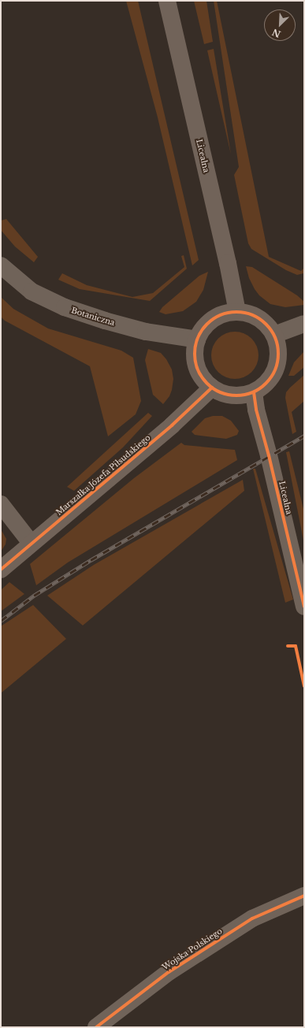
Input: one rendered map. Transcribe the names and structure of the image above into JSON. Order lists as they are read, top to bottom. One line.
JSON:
{"streets":{"main road":["Licealna","Marszałka Józefa Piłsudskiego"],"street":["Botaniczna","Wojska Polskiego"]},"crossings":[["Licealna","Botaniczna"],["Licealna","Marszałka Józefa Piłsudskiego"],["Botaniczna","Marszałka Józefa Piłsudskiego"]],"north":"bottom left"}
